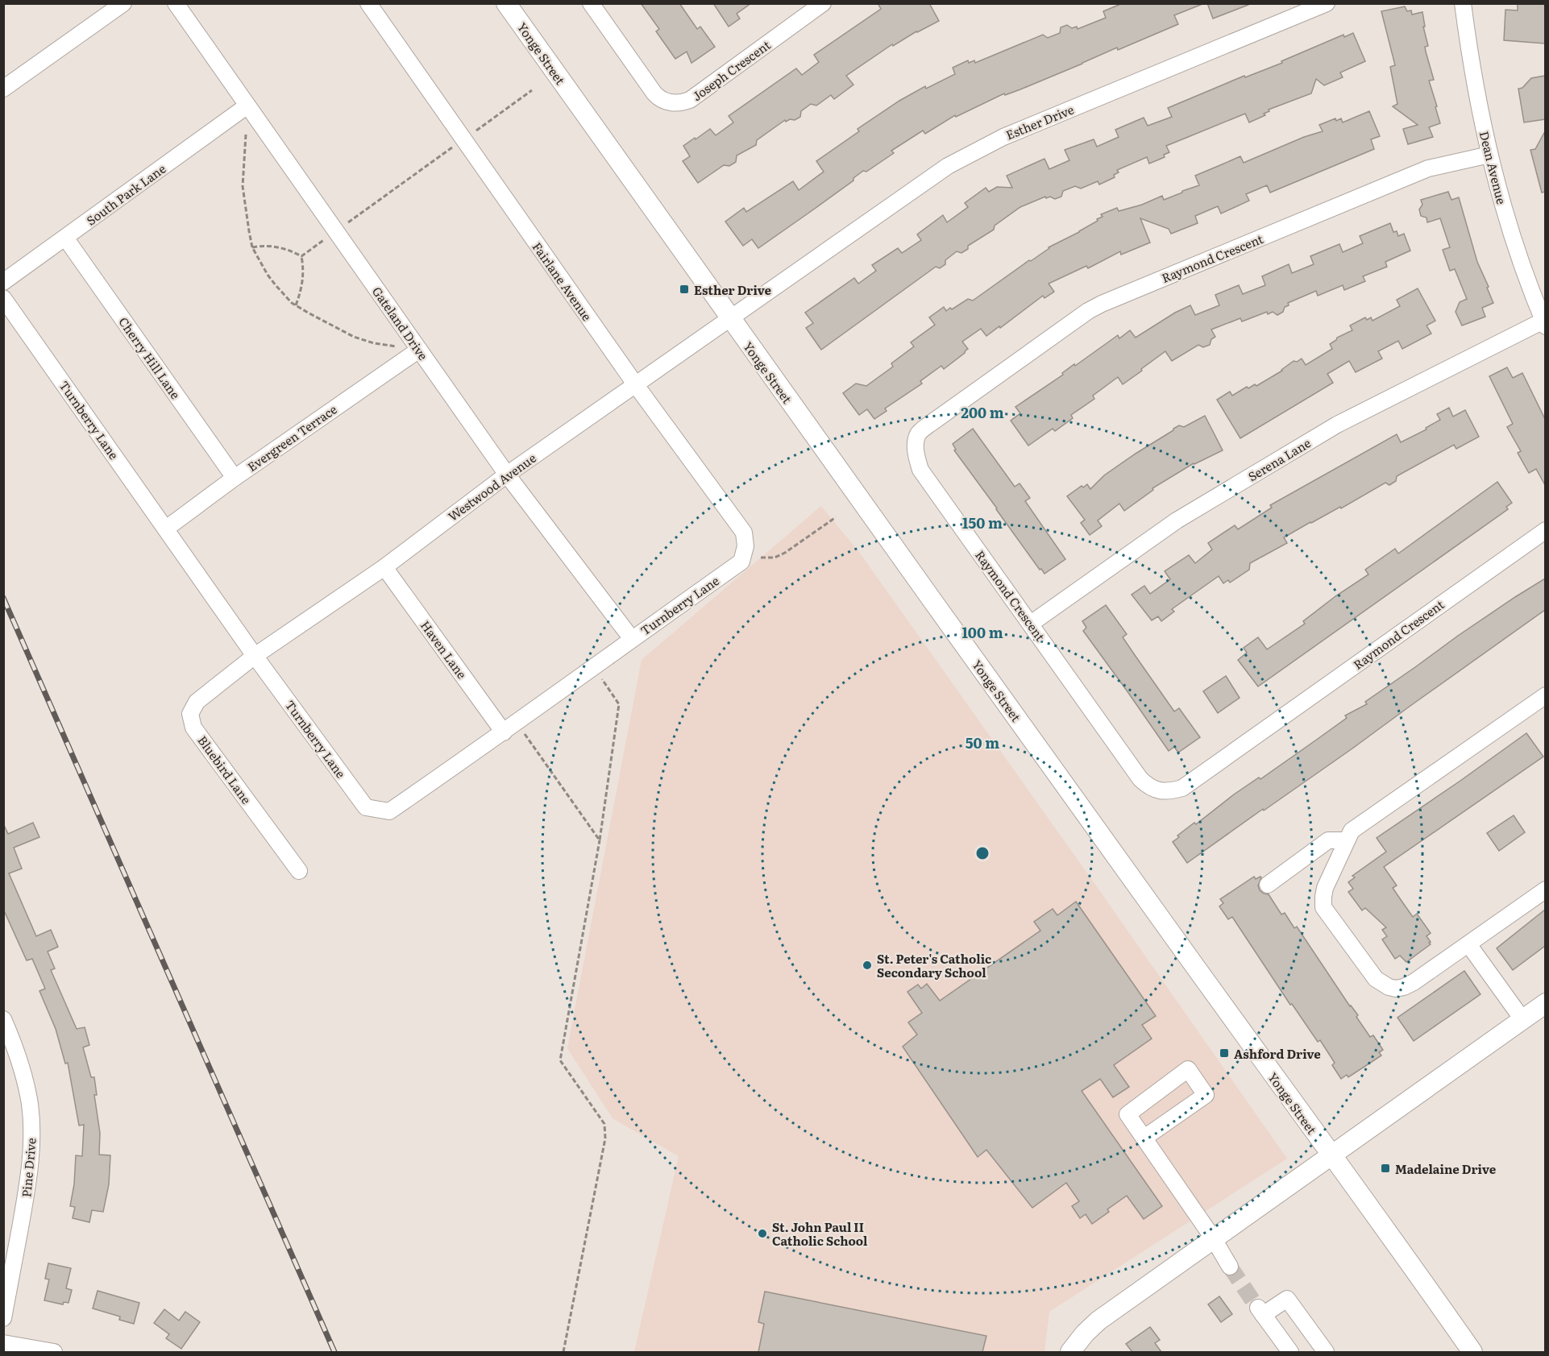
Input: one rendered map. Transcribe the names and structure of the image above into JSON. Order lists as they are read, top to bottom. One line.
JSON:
{"streets":{"main road":["Yonge Street"],"street":["Joseph Crescent","Esther Drive","Dean Avenue","South Park Lane","Raymond Crescent","Fairlane Avenue","Gateland Drive","Cherry Hill Lane","Turnberry Lane","Evergreen Terrace","Serena Lane","Westwood Avenue","Haven Lane","Bluebird Lane","Pine Drive"]},"crossings":[["Yonge Street","Esther Drive"],["Yonge Street","Westwood Avenue"],["Esther Drive","Westwood Avenue"],["Dean Avenue","Raymond Crescent"],["Dean Avenue","Serena Lane"],["South Park Lane","Gateland Drive"],["South Park Lane","Cherry Hill Lane"],["Raymond Crescent","Serena Lane"],["Fairlane Avenue","Turnberry Lane"],["Fairlane Avenue","Westwood Avenue"],["Gateland Drive","Turnberry Lane"],["Gateland Drive","Evergreen Terrace"],["Gateland Drive","Westwood Avenue"],["Cherry Hill Lane","Evergreen Terrace"],["Turnberry Lane","Evergreen Terrace"],["Turnberry Lane","Westwood Avenue"],["Turnberry Lane","Haven Lane"],["Turnberry Lane","Bluebird Lane"],["Westwood Avenue","Haven Lane"],["Westwood Avenue","Bluebird Lane"]],"places":{"transit":["Esther Drive","Ashford Drive","Madelaine Drive"],"other":["St. Peter's Catholic Secondary School","St. John Paul II Catholic School"]},"rings":["200 m","150 m","100 m","50 m"]}
